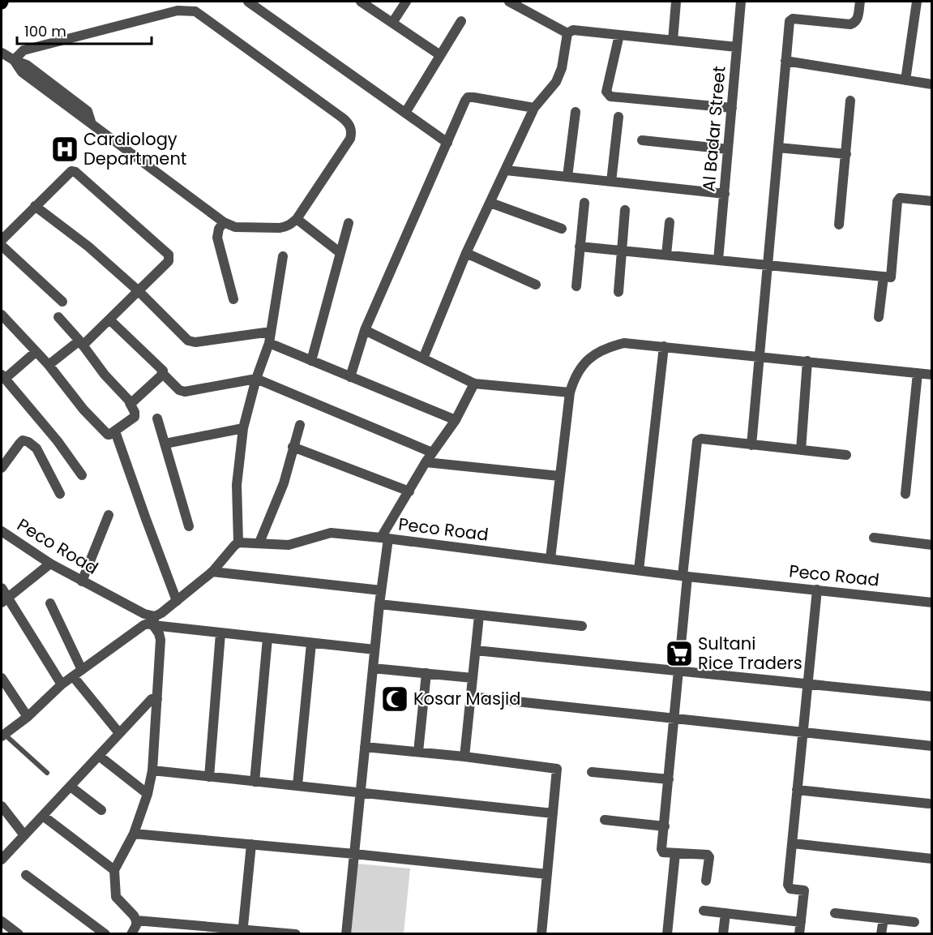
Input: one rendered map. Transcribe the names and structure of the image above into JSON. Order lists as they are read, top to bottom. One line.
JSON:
{"streets":{"street":["Al Badar Street","Peco Road"]},"places":{"hospital":["Cardiology Department"],"supermarket":["Sultani Rice Traders"],"mosque":["Kosar Masjid"]},"scale_bar":"100 m"}
